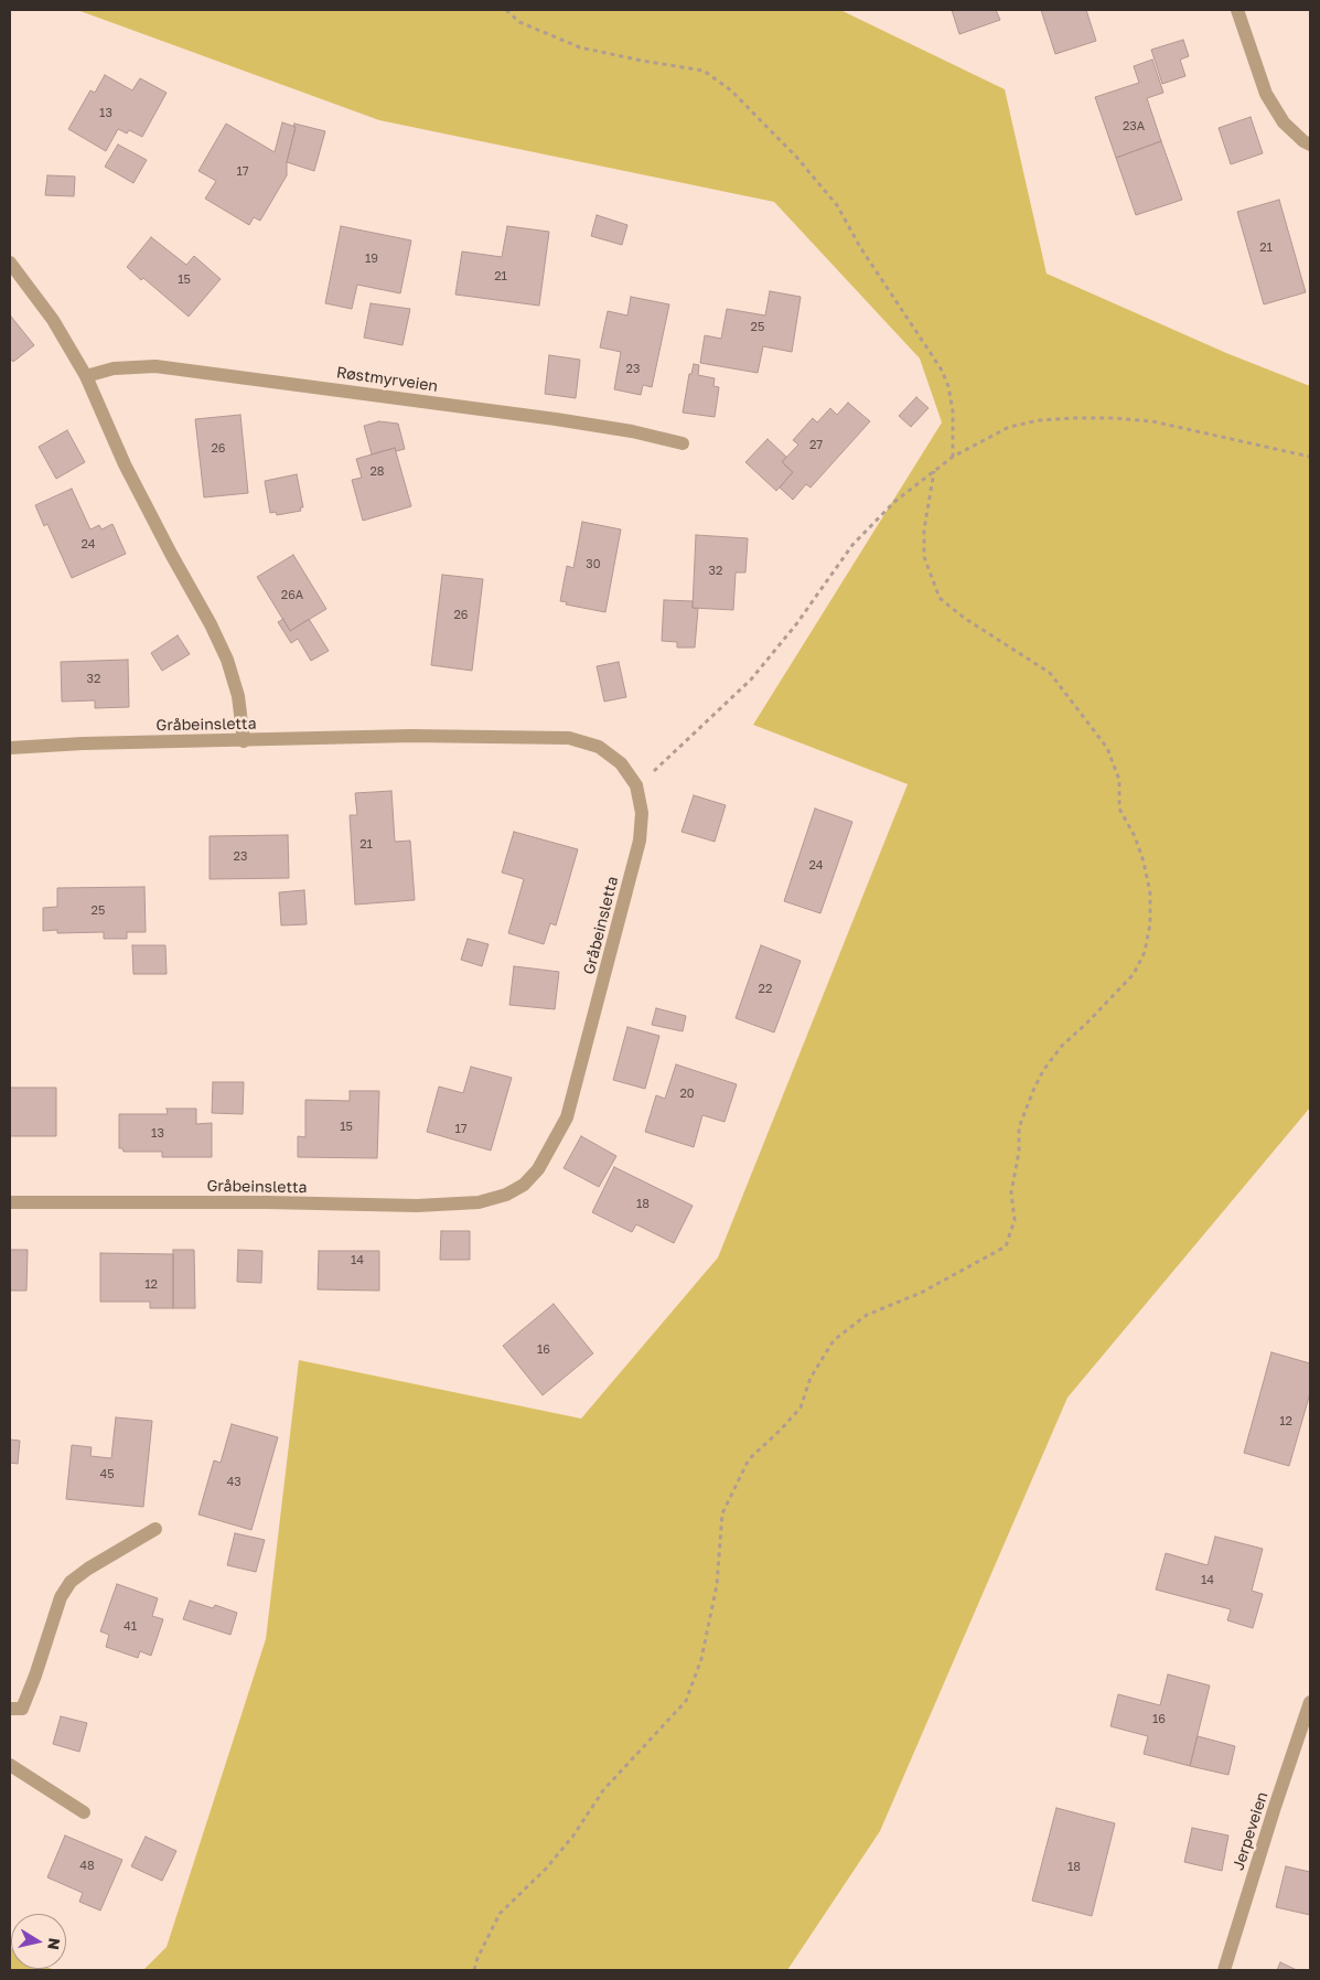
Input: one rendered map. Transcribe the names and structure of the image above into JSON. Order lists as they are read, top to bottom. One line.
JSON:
{"streets":{"street":["Røstmyrveien","Gråbeinsletta","Jerpeveien"]},"house_numbers":["13","23A","17","21","19","21","15","25","23","27","26","28","24","30","32","26A","26","32","21","23","24","25","22","20","15","17","13","18","14","12","16","12","45","43","14","41","16","48","18"],"north":"right"}
